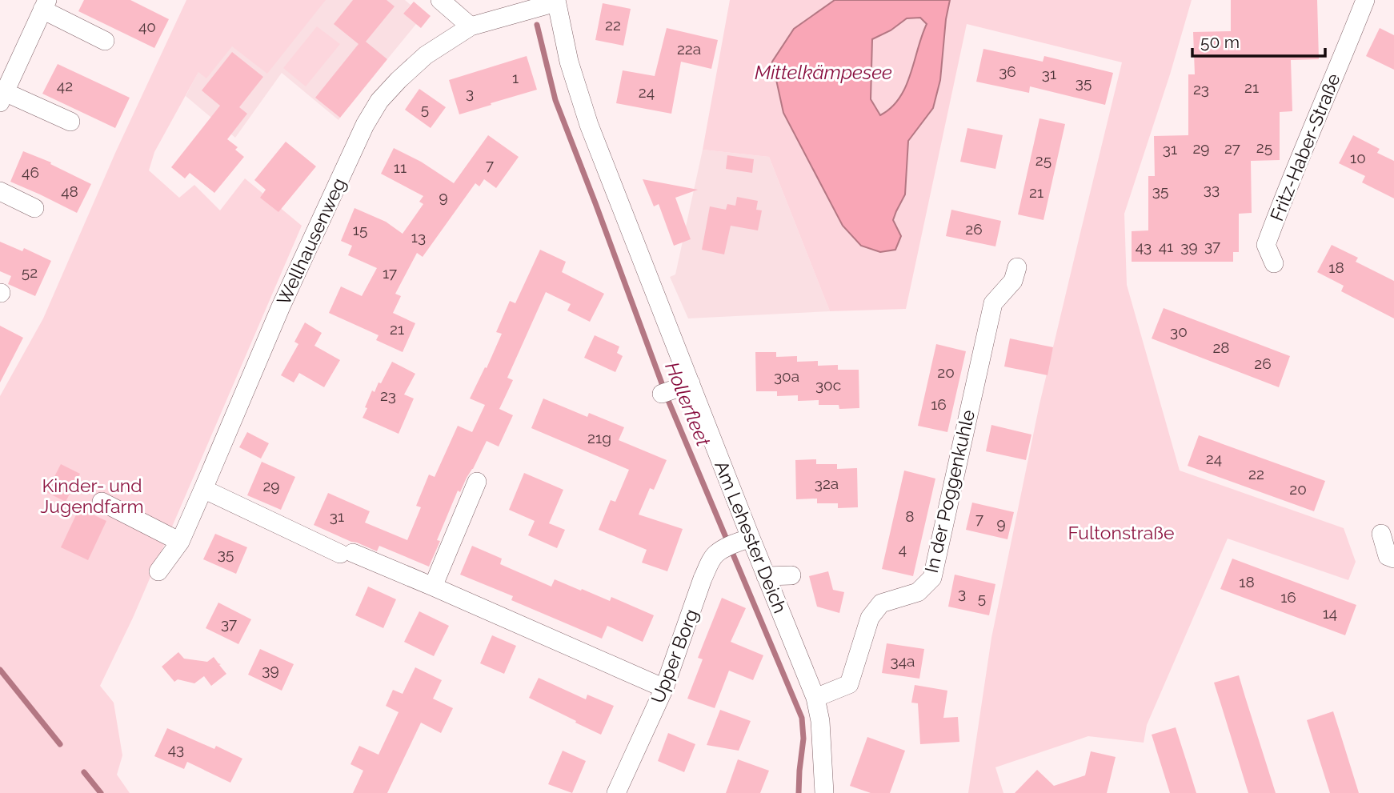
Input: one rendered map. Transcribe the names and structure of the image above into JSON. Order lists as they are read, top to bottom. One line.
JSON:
{"streets":{"street":["Fritz-Haber-Straße","Wellhausenweg","In der Poggenkuhle","Am Lehester Deich","Upper Borg"]},"crossings":[["Wellhausenweg","Am Lehester Deich"],["In der Poggenkuhle","Am Lehester Deich"],["Am Lehester Deich","Upper Borg"]],"water":["Mittelkämpesee","Hollerfleet"],"parks":["Kinder- und Jugendfarm","Fultonstraße"],"house_numbers":["22","40","22a","36","31","1","35","42","21","23","24","3","5","25","29","27","31","10","25","7","11","46","33","35","48","21","9","26","15","13","37","43","41","39","18","52","17","21","30","28","26","20","30a","30c","23","16","21g","24","22","32a","29","20","31","8","7","9","4","35","18","3","16","5","14","37","34a","39","43"],"scale_bar":"50 m"}
